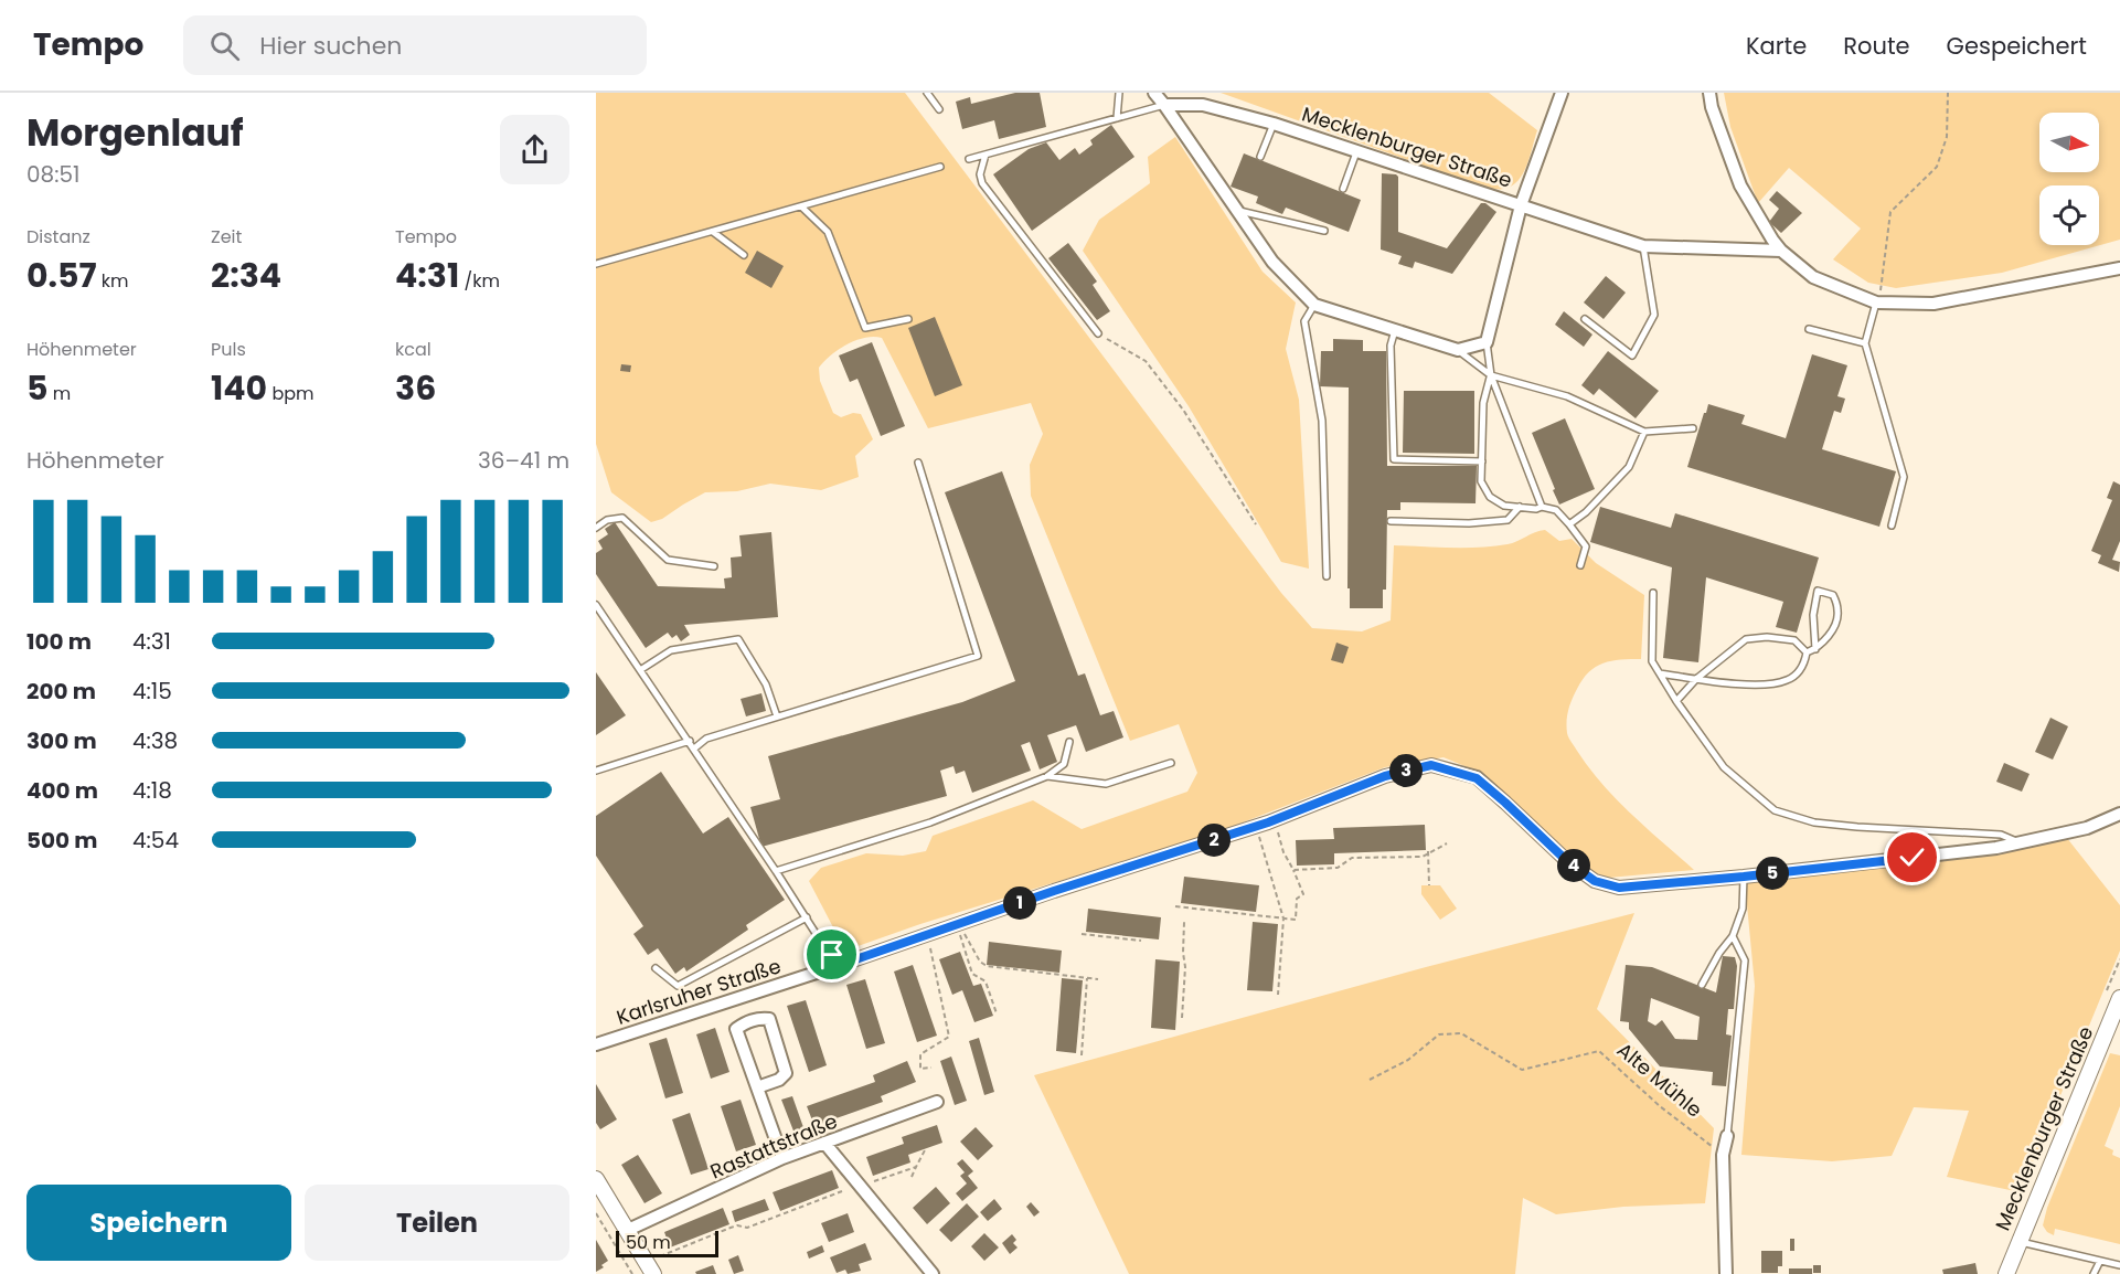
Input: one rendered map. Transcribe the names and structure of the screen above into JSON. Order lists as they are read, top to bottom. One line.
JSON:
{"streets":{"street":["Mecklenburger Straße","Karlsruher Straße","Rastattstraße"],"path":["Alte Mühle"]},"scale_bar":"50 m","north":"right","page":{"header":"Tempo","search":"Hier suchen","nav":["Karte","Route","Gespeichert"],"heading":["Morgenlauf","08:51"],"stats":[["Distanz","0.57 km"],["Zeit","2:34"],["Tempo","4:31 /km"],["Höhenmeter","5 m"],["Puls","140 bpm"],["kcal","36"]],"chart":["Höhenmeter","36–41 m"],"list":[{"name":"100 m","note":"4:31"},{"name":"200 m","note":"4:15"},{"name":"300 m","note":"4:38"},{"name":"400 m","note":"4:18"},{"name":"500 m","note":"4:54"}],"pins":["3","2","4","5","1"],"buttons":["Speichern","Teilen"],"scale":"50 m"}}
